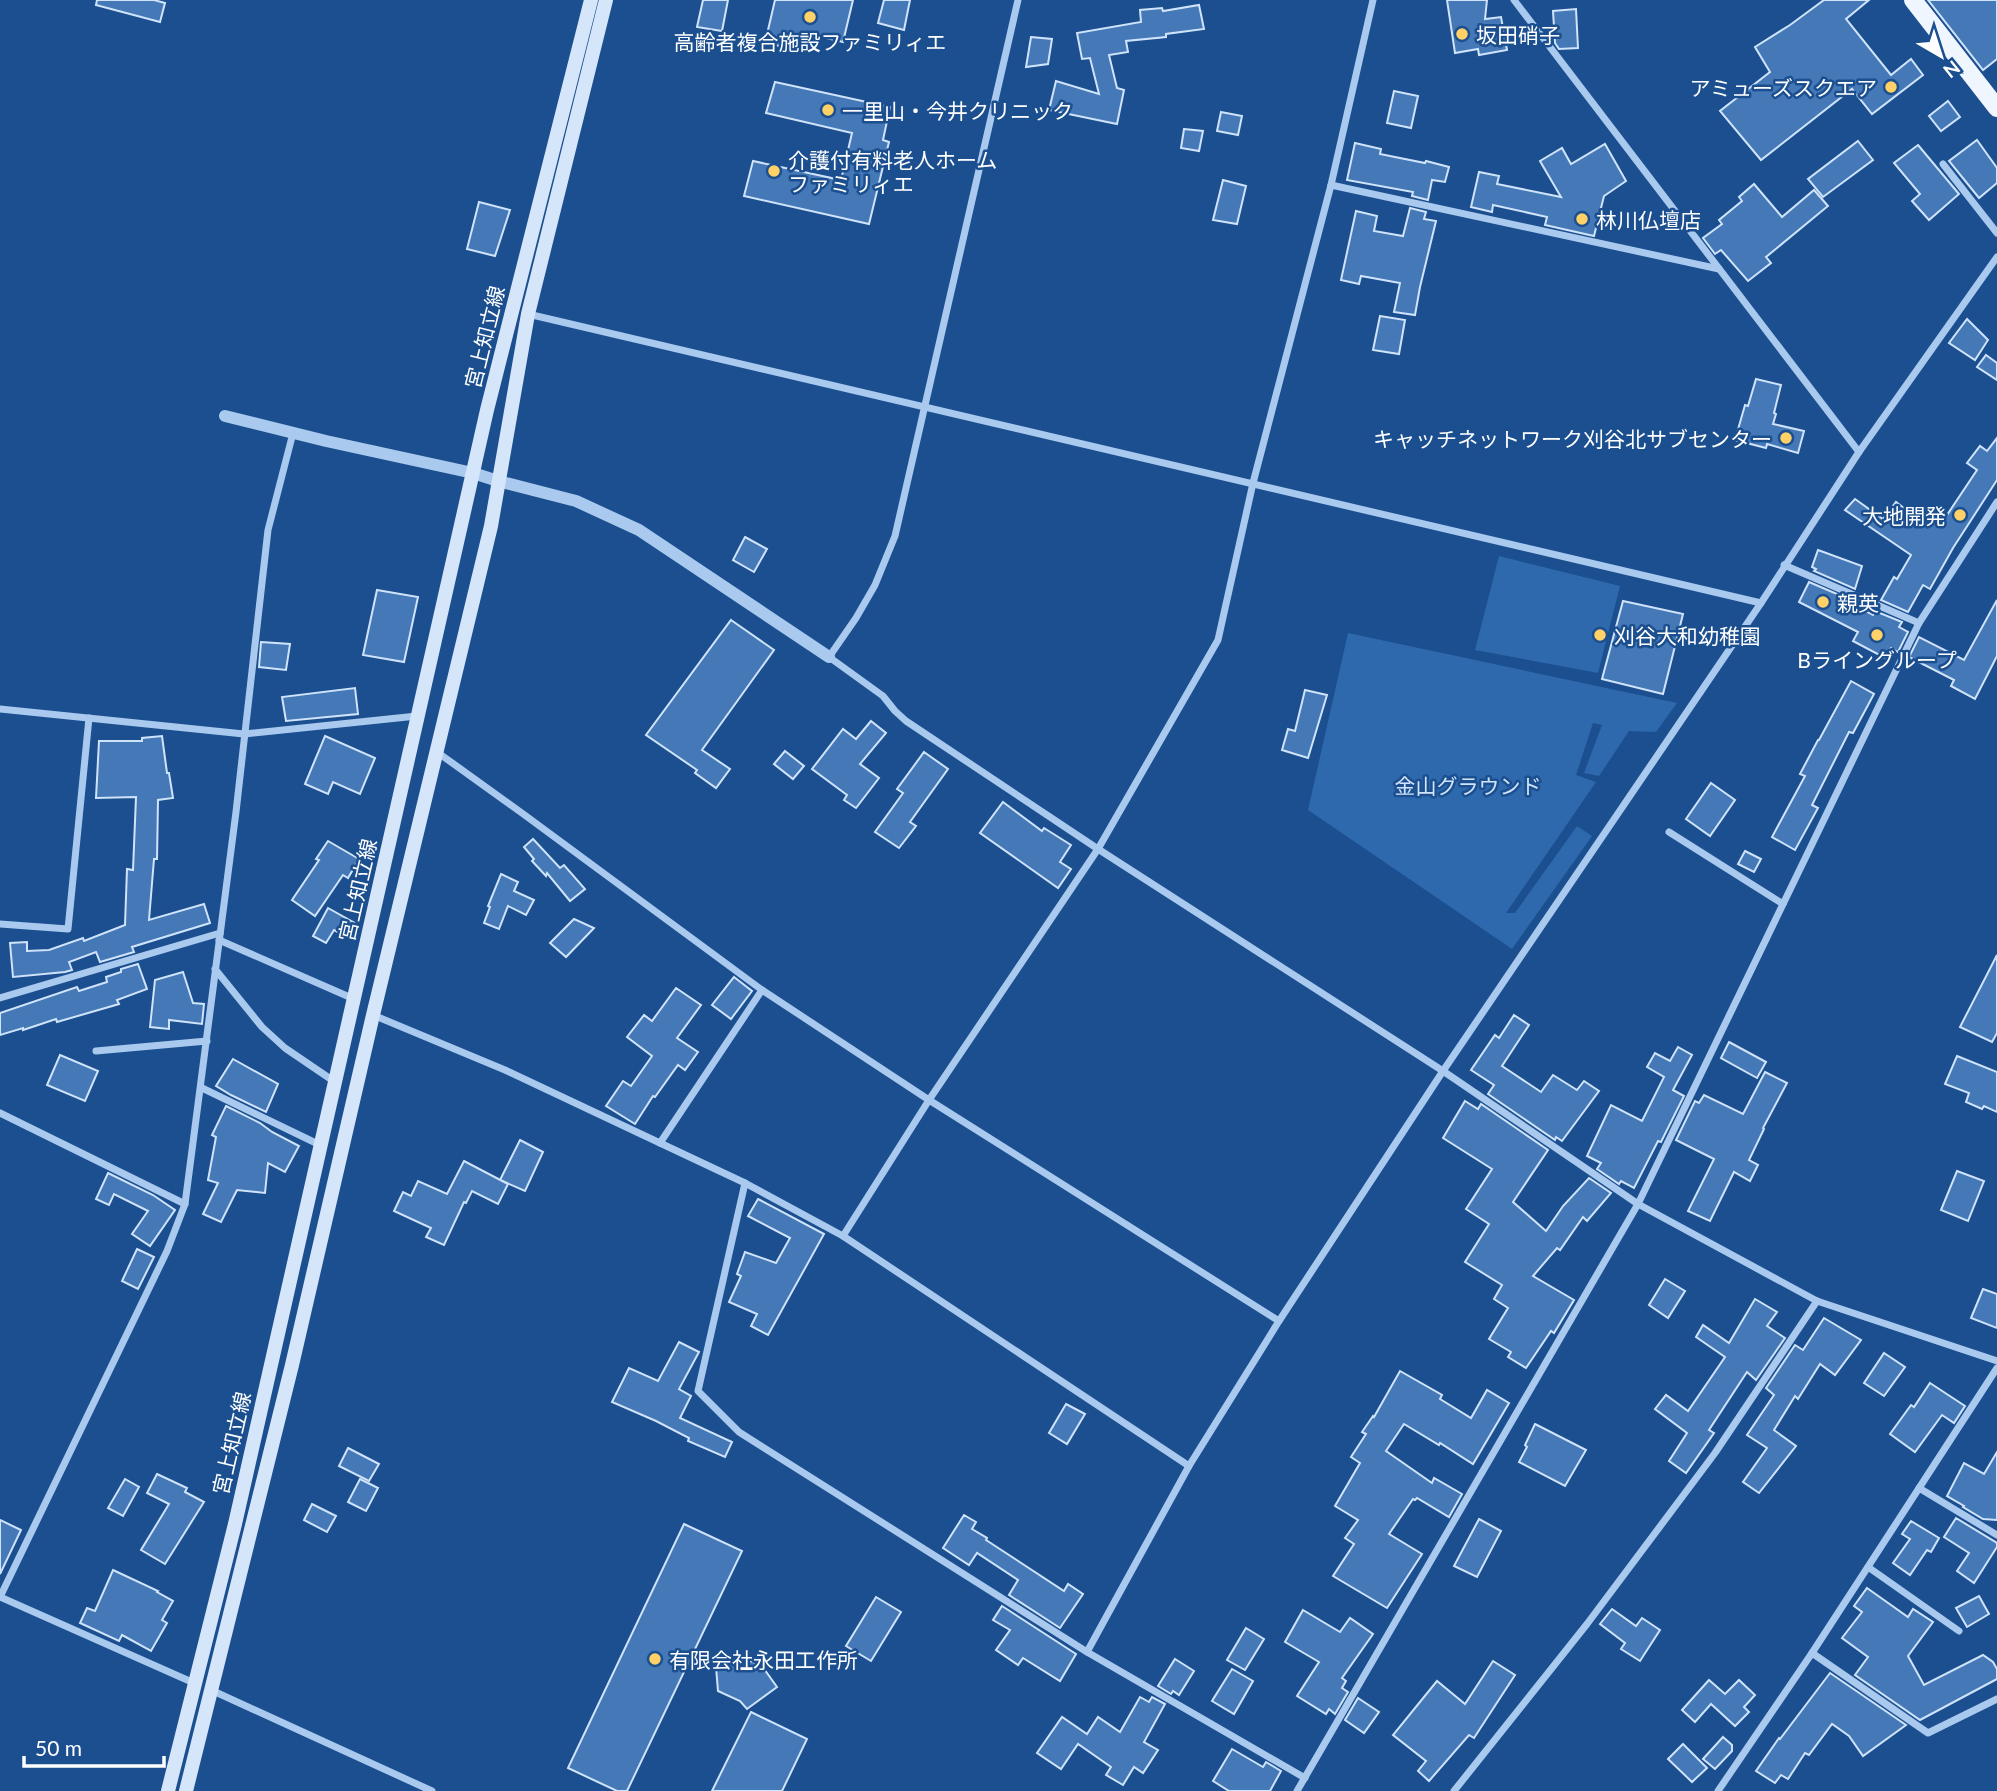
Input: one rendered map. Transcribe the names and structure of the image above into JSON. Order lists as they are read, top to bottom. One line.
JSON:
{"streets":{"main road":["宮上知立線"]},"parks":["金山グラウンド"],"places":["高齢者複合施設ファミリィエ","坂田硝子","アミューズスクエア","一里山・今井クリニック","介護付有料老人ホーム ファミリィエ","林川仏壇店","キャッチネットワーク刈谷北サブセンター","大地開発","親英","刈谷大和幼稚園","Bライングループ","有限会社永田工作所"],"scale_bar":"50 m","north":"bottom right"}
